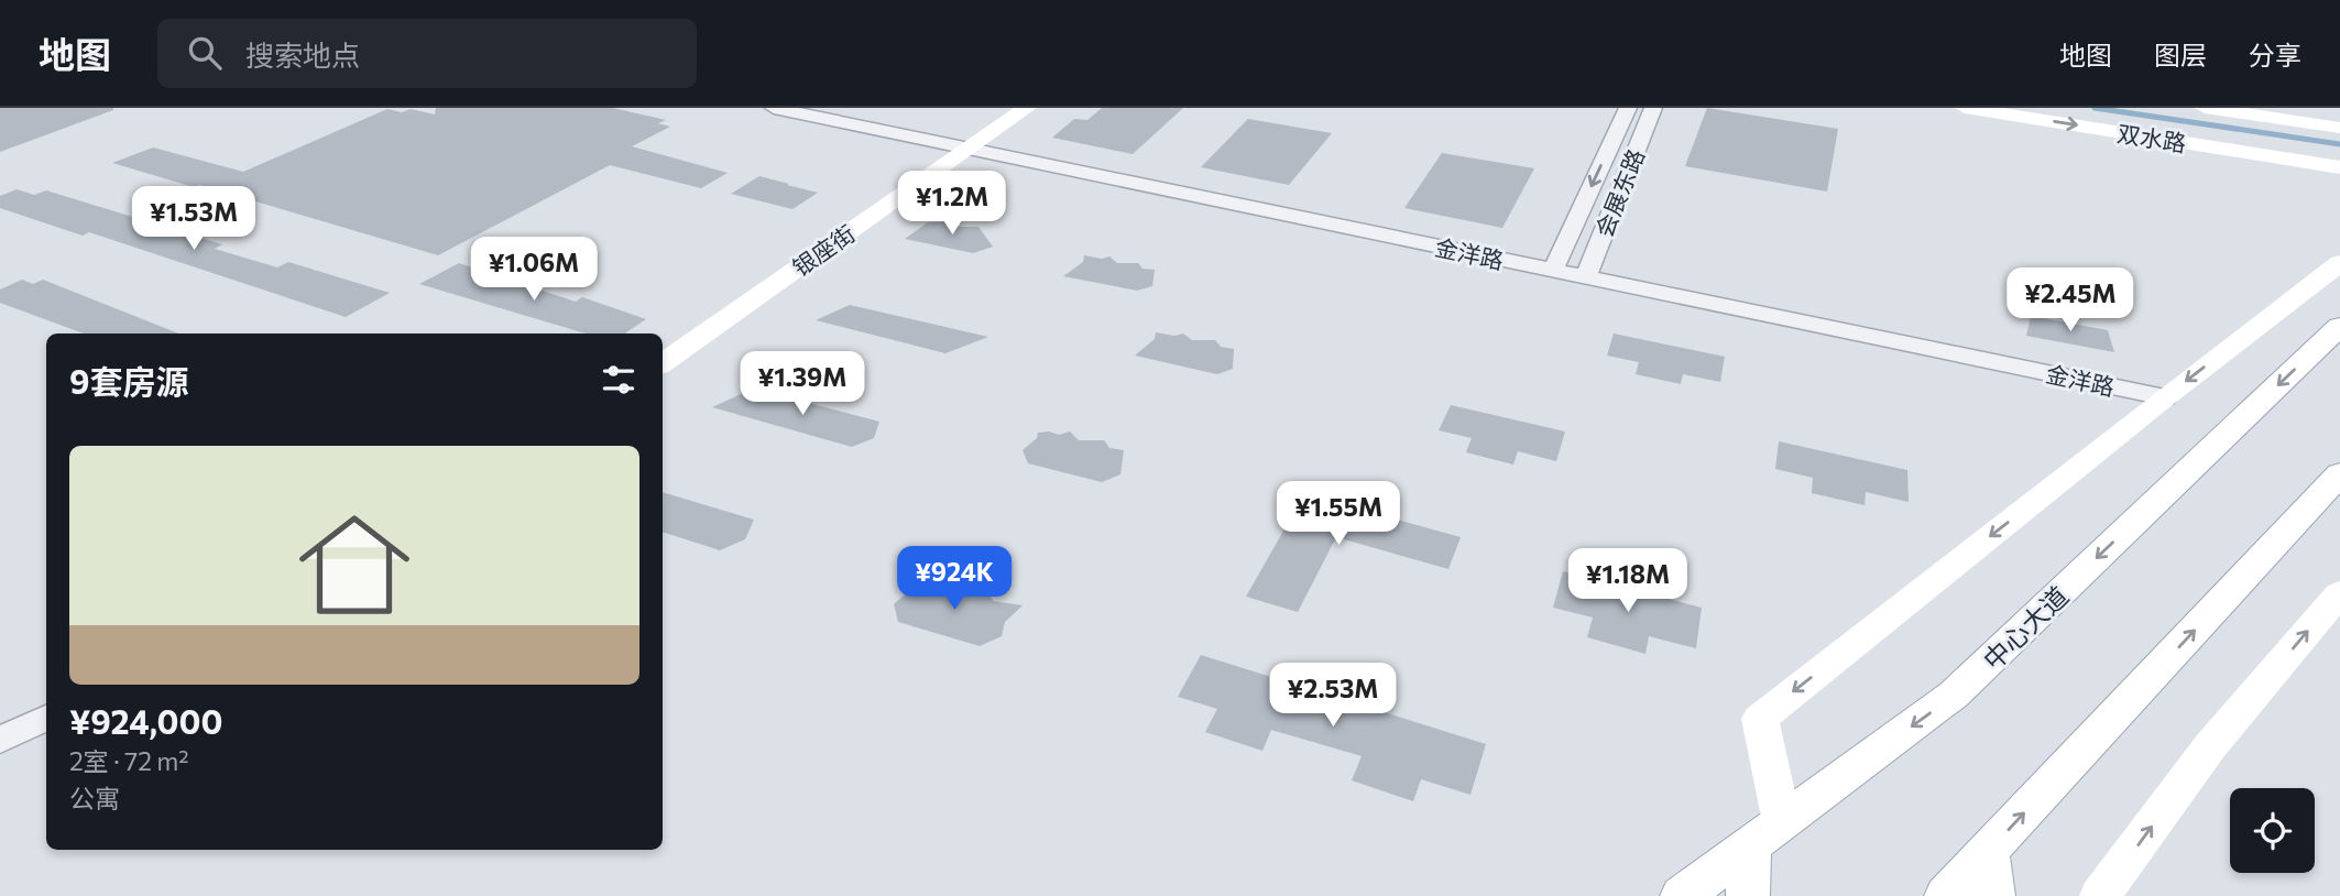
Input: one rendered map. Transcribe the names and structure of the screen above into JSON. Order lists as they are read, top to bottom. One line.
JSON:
{"streets":{"main road":["双水路","银座街","中心大道"],"street":["会展东路","金洋路"]},"crossings":[["会展东路","金洋路"],["银座街","金洋路"]],"page":{"header":"地图","search":"搜索地点","nav":["地图","图层","分享"],"price":["¥1.2M","¥1.53M","¥1.06M","¥2.45M","¥1.39M","¥1.55M","¥924K","¥1.18M","¥2.53M"],"heading":"9套房源","list":[{"name":"¥924,000","note":"2室 · 72 m² · 公寓"}]}}
